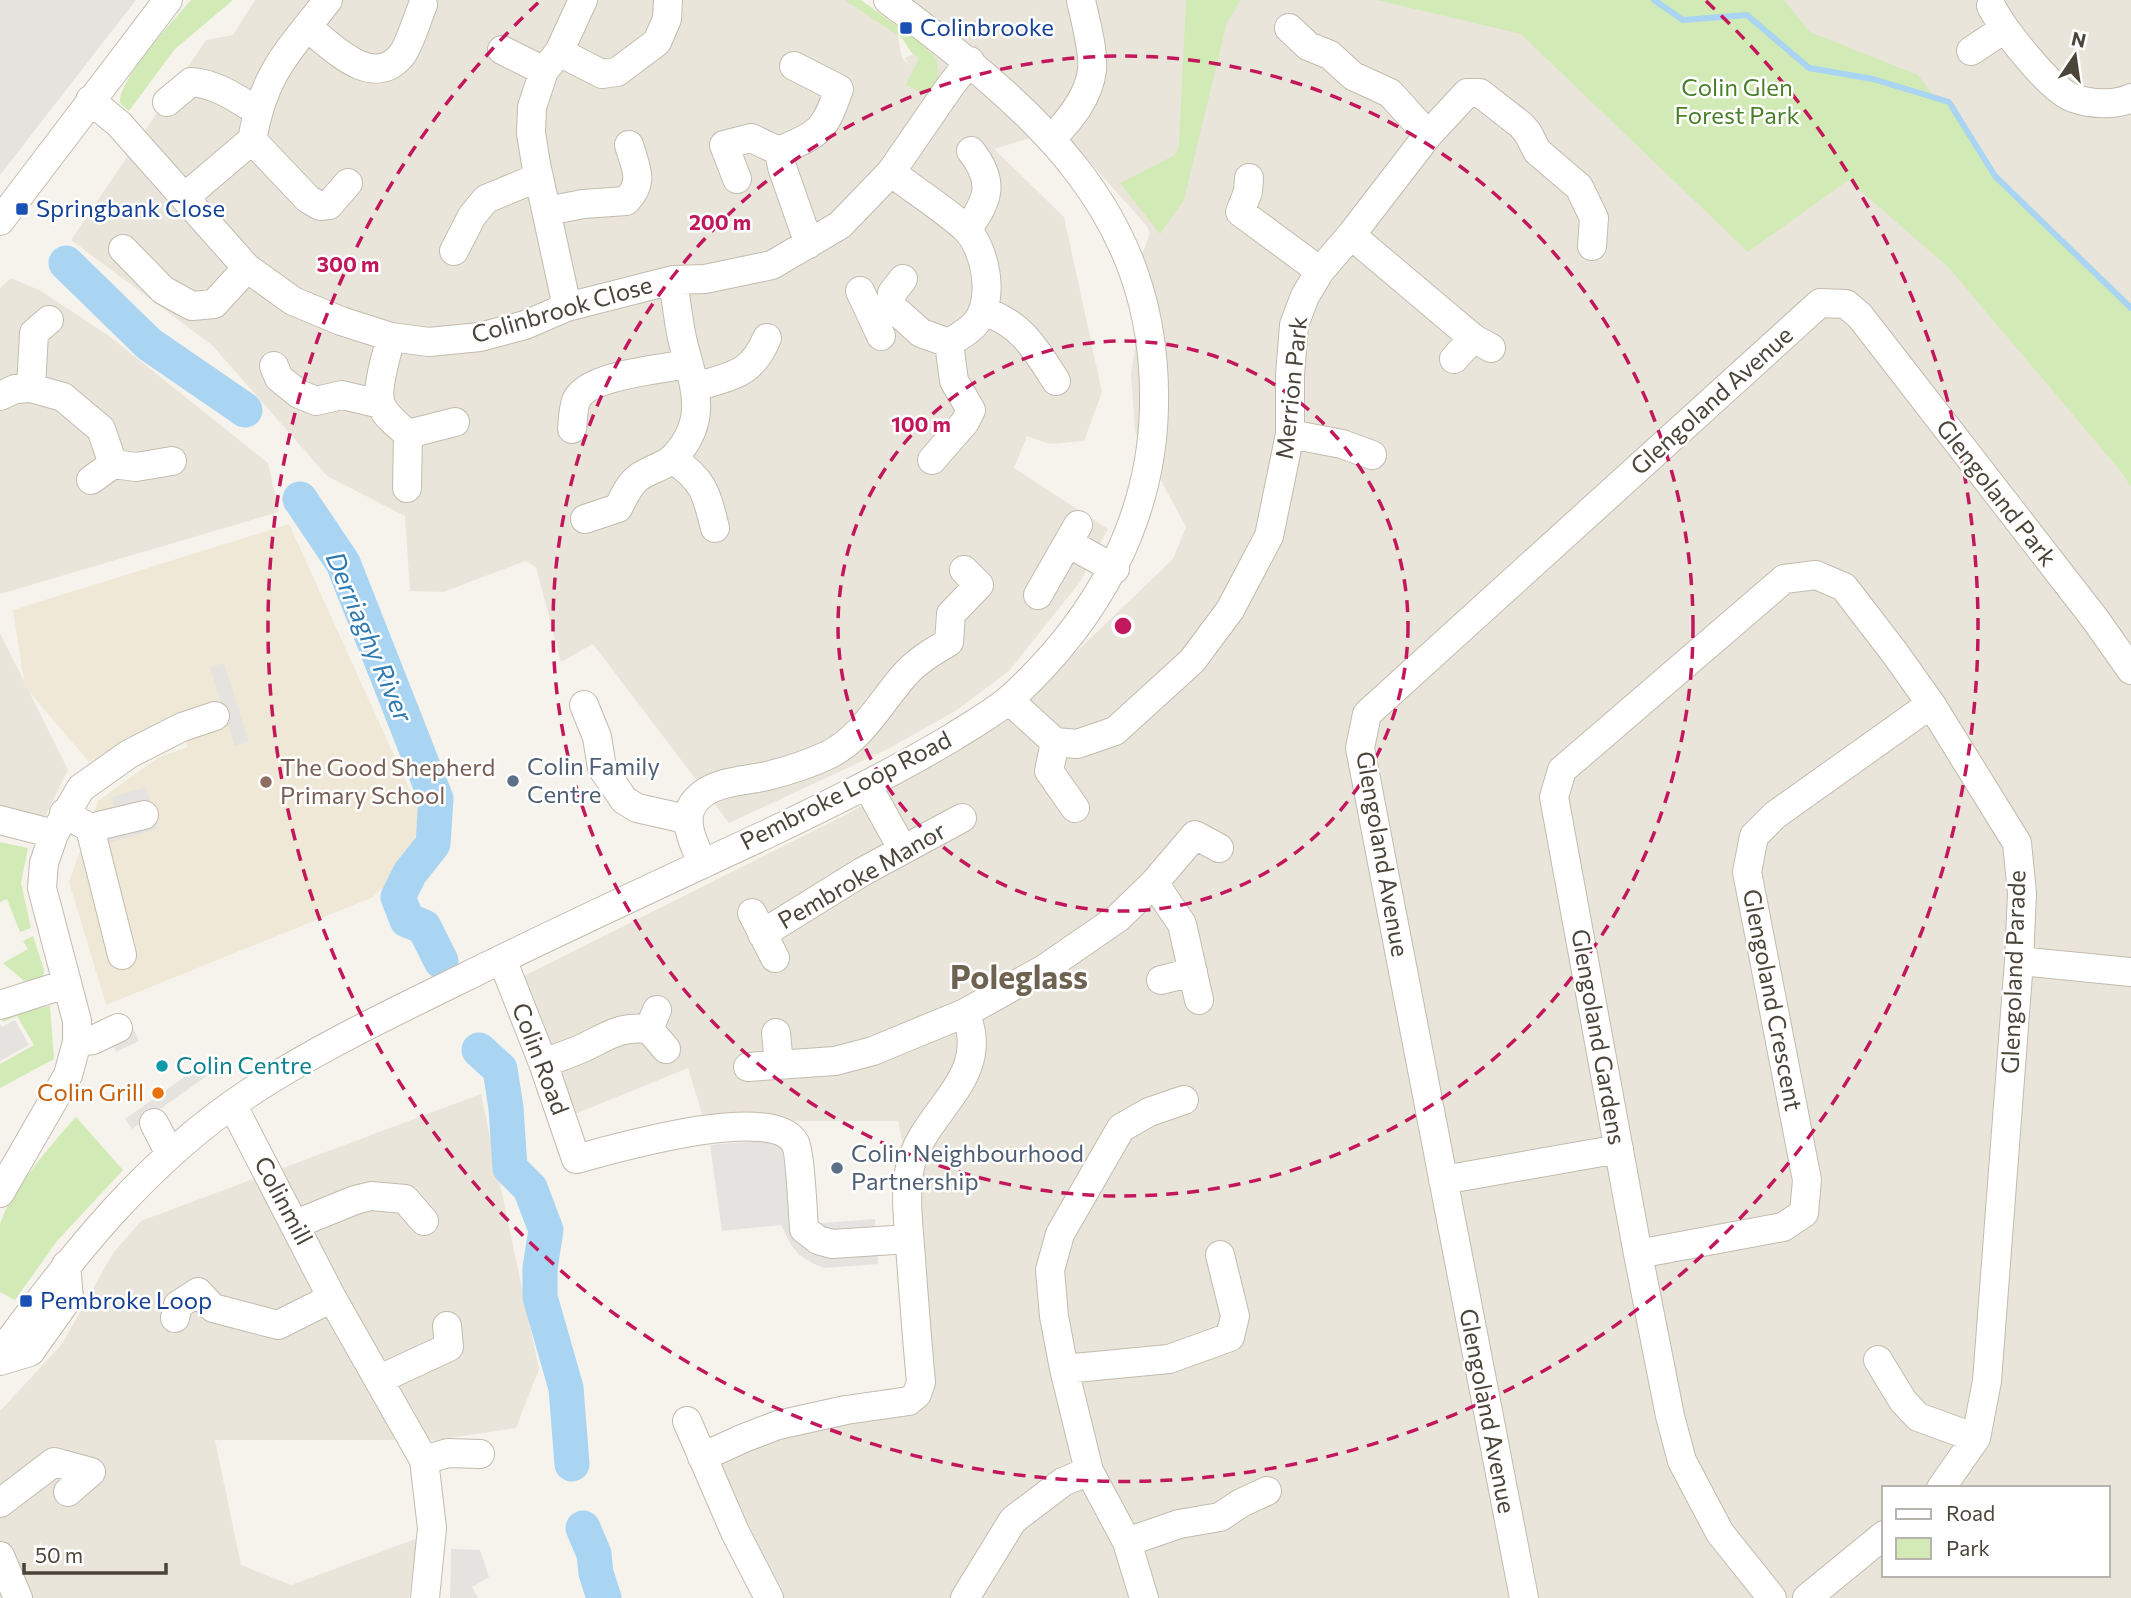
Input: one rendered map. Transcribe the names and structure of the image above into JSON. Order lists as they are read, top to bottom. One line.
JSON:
{"streets":{"street":["Colinbrook Close","Merrion Park","Glengoland Avenue","Glengoland Park","Pembroke Loop Road","Pembroke Manor","Glengoland Parade","Glengoland Crescent","Glengoland Gardens","Colin Road","Colinmill"]},"crossings":[["Colinbrook Close","Pembroke Loop Road"],["Glengoland Avenue","Glengoland Park"],["Pembroke Loop Road","Colin Road"],["Pembroke Loop Road","Colinmill"],["Glengoland Parade","Glengoland Crescent"],["Glengoland Parade","Glengoland Gardens"],["Glengoland Crescent","Glengoland Gardens"]],"districts":["Poleglass"],"water":["Derriaghy River"],"parks":["Colin Glen Forest Park"],"places":{"transit":["Colinbrooke","Springbank Close","Pembroke Loop"],"other":["Colin Family Centre","The Good Shepherd Primary School","Colin Centre","Colin Grill","Colin Neighbourhood Partnership"]},"legend":["Road","Park"],"scale_bar":"50 m","north":"top","rings":["200 m","300 m","100 m"]}
